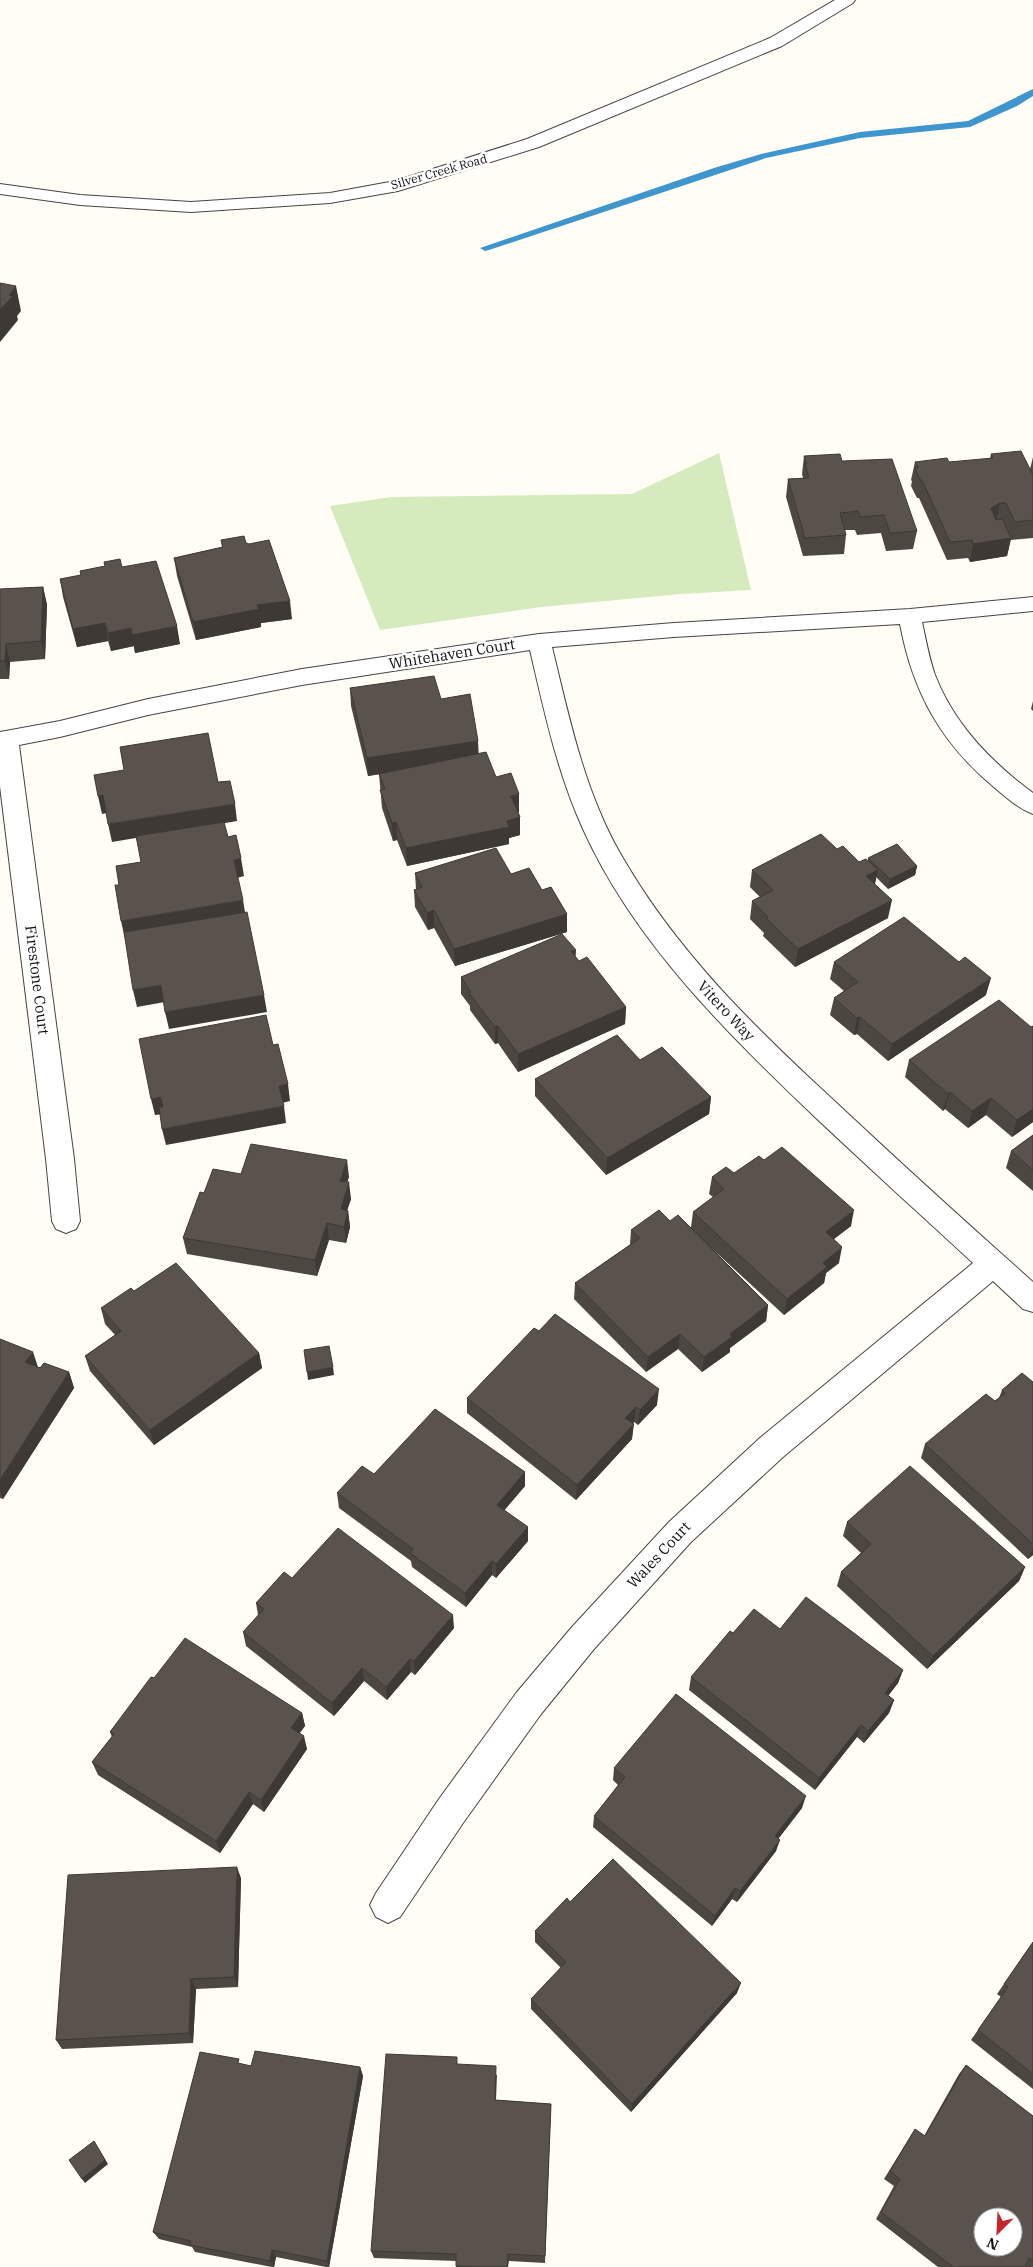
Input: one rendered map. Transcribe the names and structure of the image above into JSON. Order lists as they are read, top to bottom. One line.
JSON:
{"streets":{"street":["Silver Creek Road","Whitehaven Court","Firestone Court","Vitero Way","Wales Court"]},"crossings":[["Whitehaven Court","Firestone Court"],["Whitehaven Court","Vitero Way"],["Vitero Way","Wales Court"]],"north":"bottom left"}
